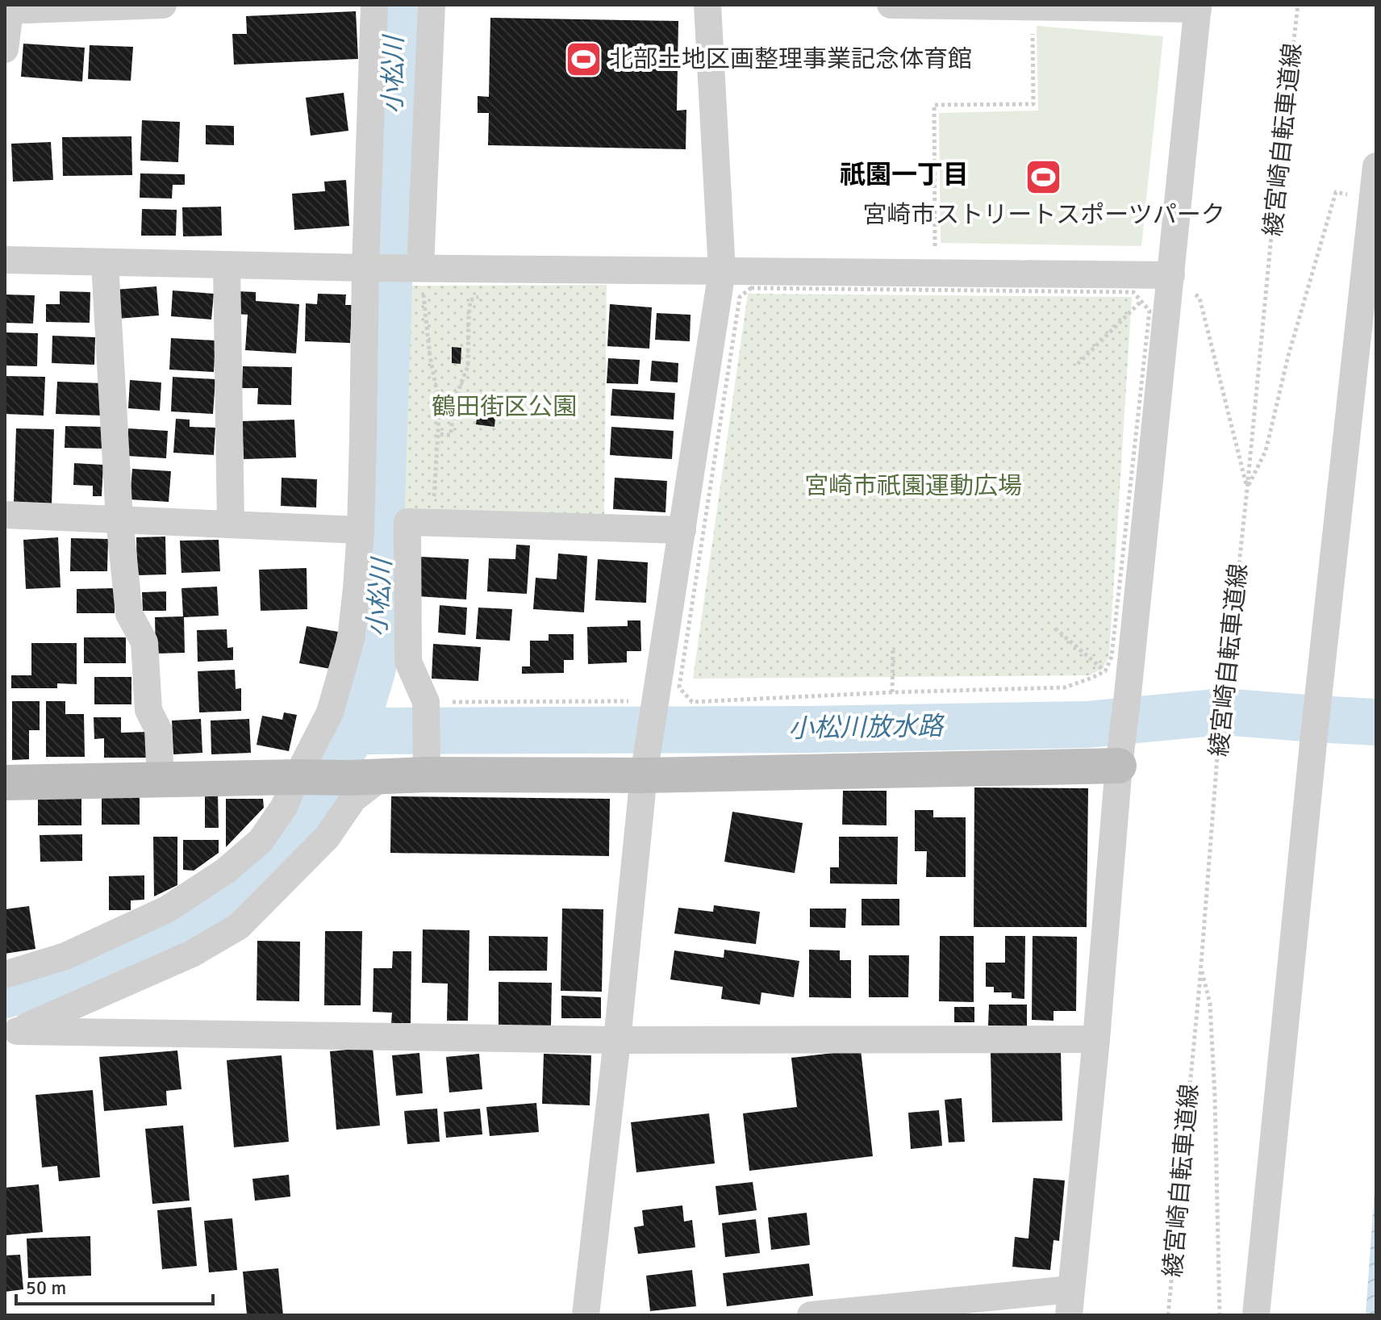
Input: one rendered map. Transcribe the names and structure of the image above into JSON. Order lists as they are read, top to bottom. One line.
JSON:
{"streets":{"path":["綾宮崎自転車道線"]},"districts":["祇園一丁目"],"water":["小松川","小松川放水路"],"parks":["鶴田街区公園","宮崎市祇園運動広場"],"places":{"sports":["北部土地区画整理事業記念体育館","宮崎市ストリートスポーツパーク"]},"scale_bar":"50 m"}
